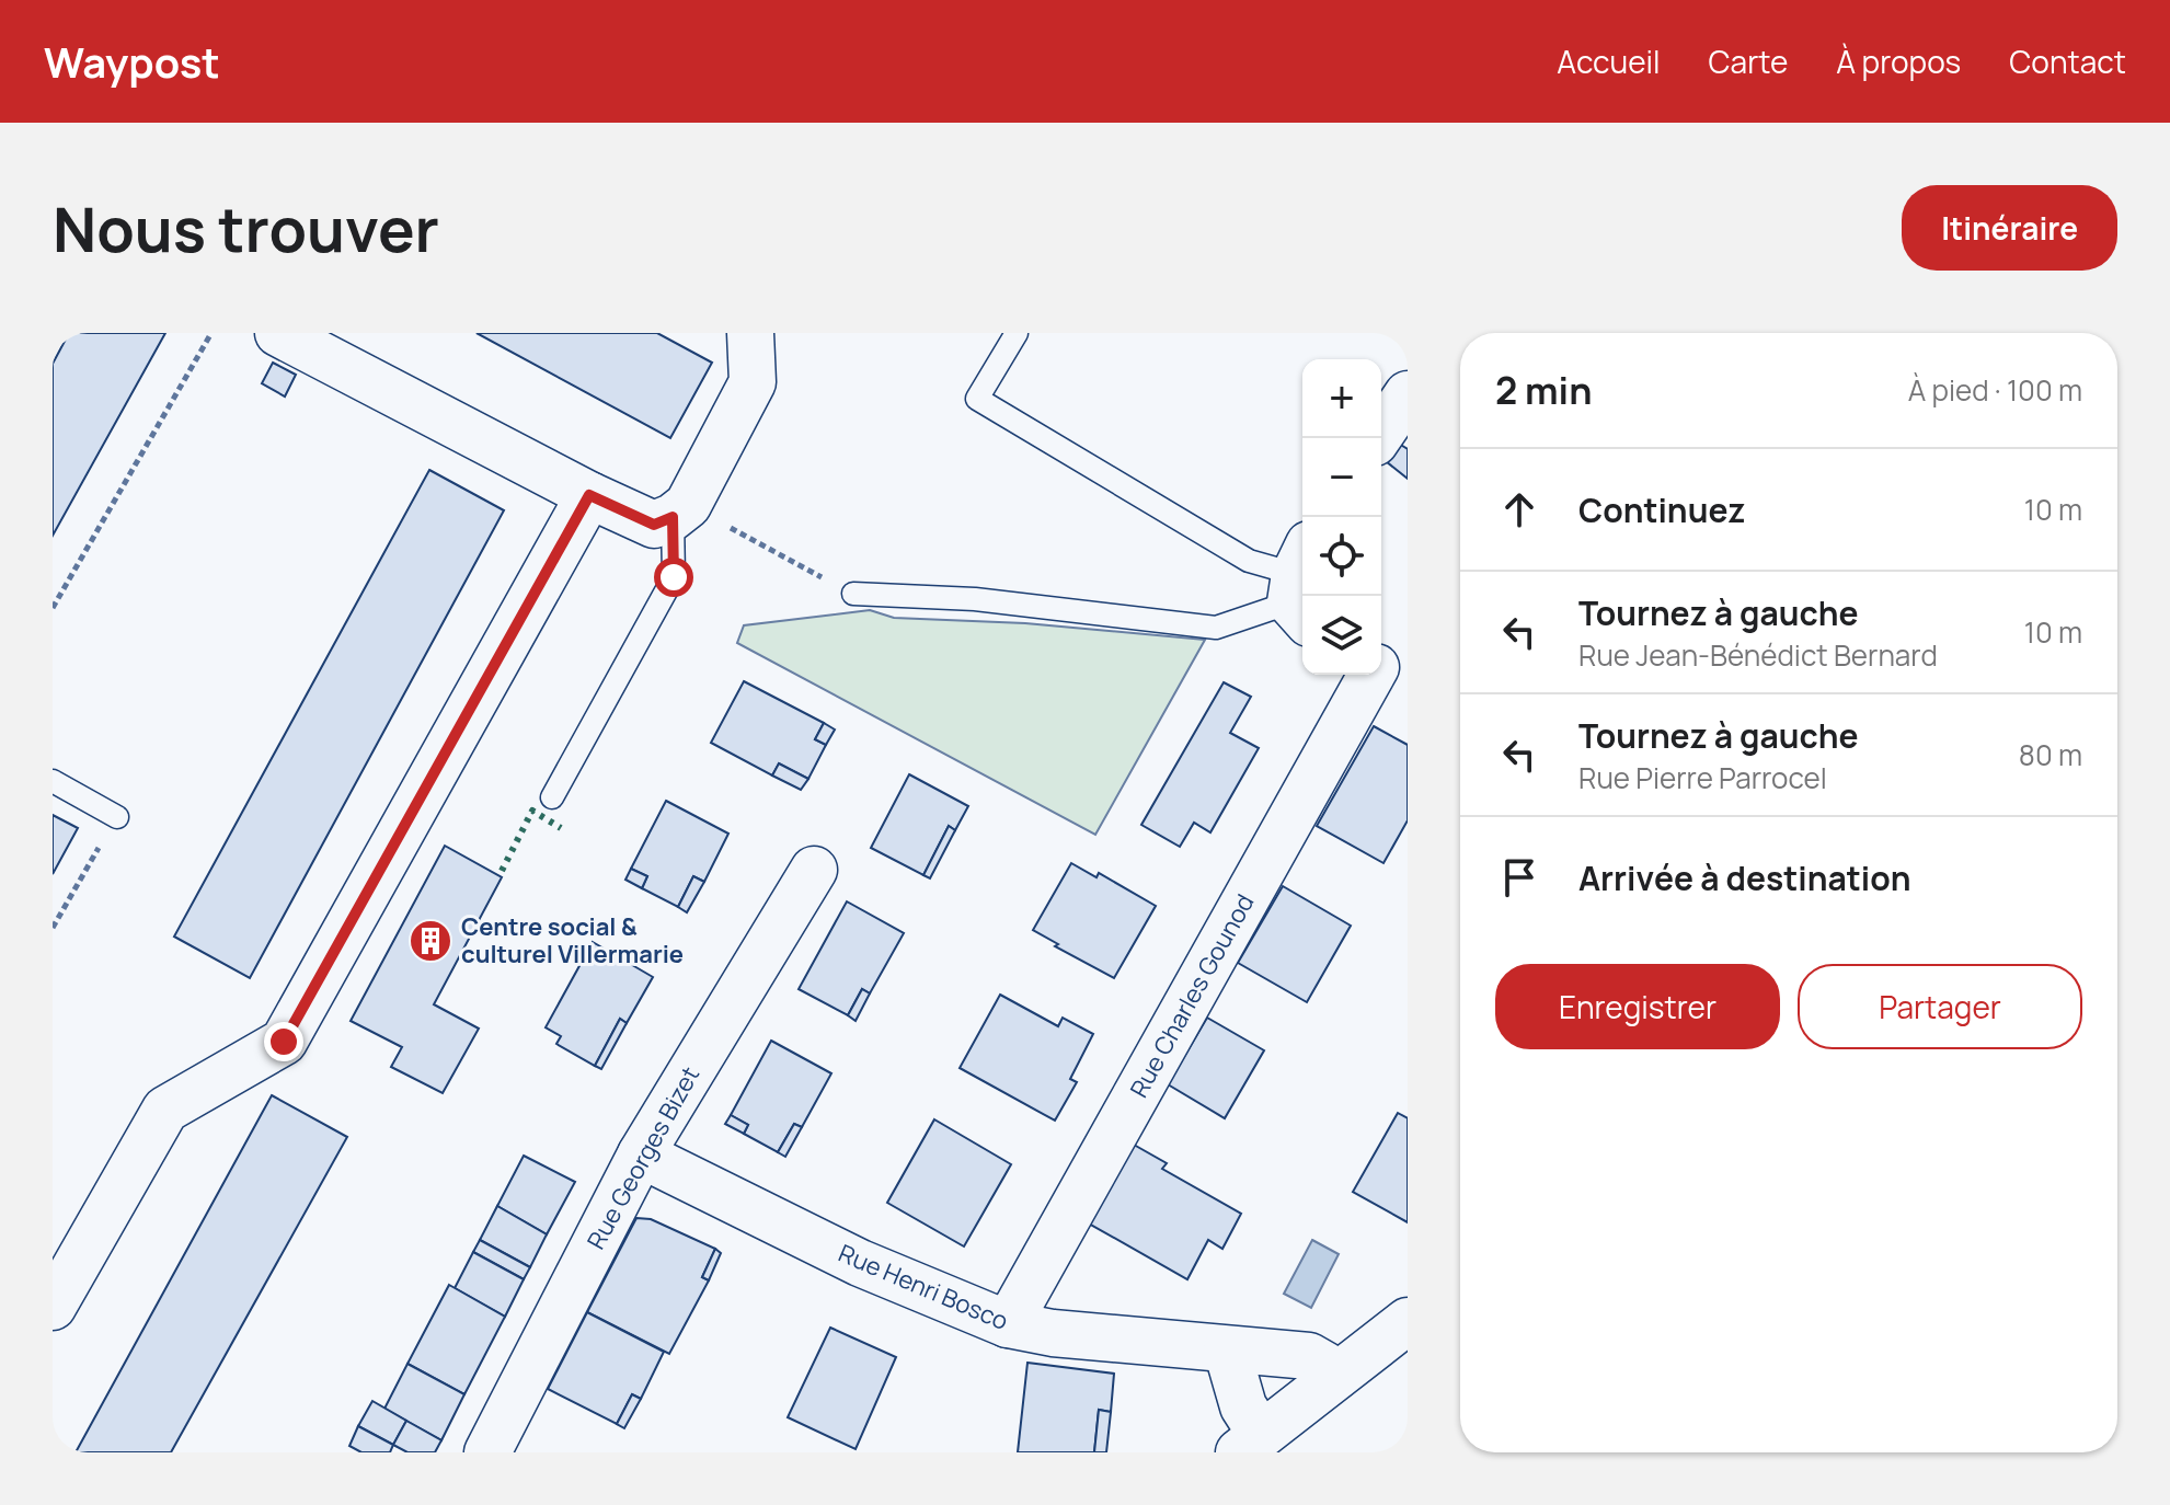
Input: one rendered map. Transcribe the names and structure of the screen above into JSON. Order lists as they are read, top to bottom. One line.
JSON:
{"streets":{"street":["Rue Charles Gounod","Rue Georges Bizet","Rue Henri Bosco"]},"crossings":[["Rue Charles Gounod","Rue Henri Bosco"],["Rue Georges Bizet","Rue Henri Bosco"]],"places":{"building":["Centre social & culturel Villermarie"]},"page":{"header":"Waypost","nav":["Accueil","Carte","À propos","Contact"],"buttons":["Itinéraire",["Enregistrer","Partager"]],"title":"Nous trouver","heading":["2 min","À pied · 100 m"],"map_buttons":["+","−"],"list":[["Continuez","10 m"],["Tournez à gauche","Rue Jean-Bénédict Bernard","10 m"],["Tournez à gauche","Rue Pierre Parrocel","80 m"],"Arrivée à destination"]}}
